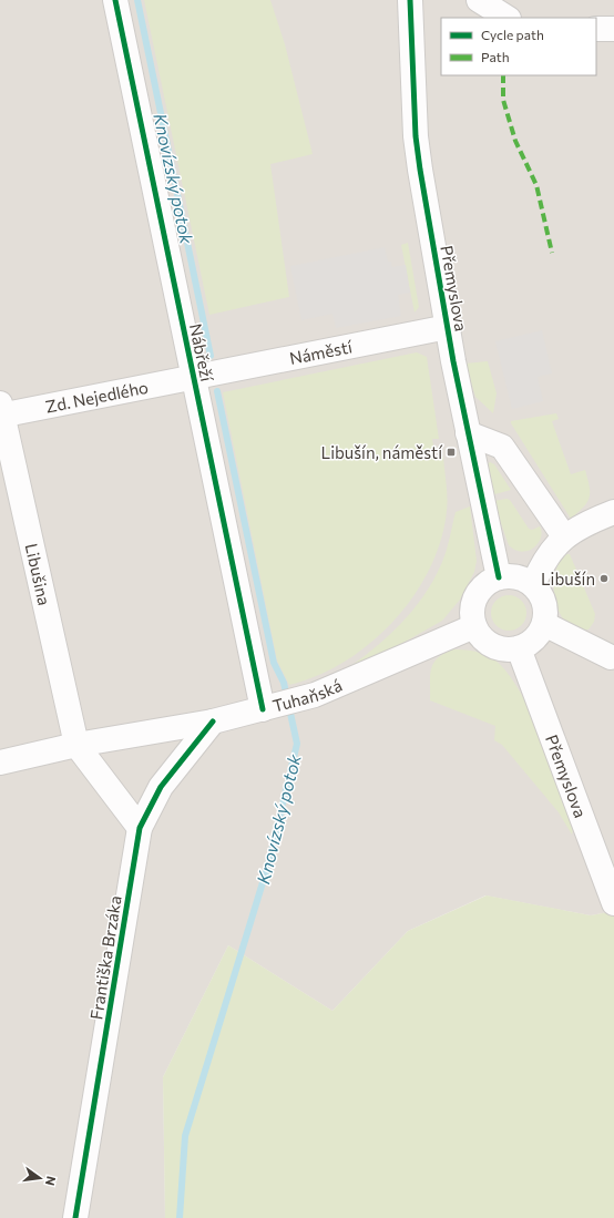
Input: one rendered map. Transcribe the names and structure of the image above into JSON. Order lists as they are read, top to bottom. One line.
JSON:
{"streets":{"street":["Přemyslova","Nábřeží","Náměstí","Zd. Nejedlého","Libušina","Tuhaňská","Františka Brzáka"]},"crossings":[["Přemyslova","Náměstí"],["Přemyslova","Tuhaňská"],["Nábřeží","Náměstí"],["Nábřeží","Zd. Nejedlého"],["Nábřeží","Tuhaňská"],["Náměstí","Zd. Nejedlého"],["Zd. Nejedlého","Libušina"],["Libušina","Tuhaňská"],["Tuhaňská","Františka Brzáka"]],"water":["Knovízský potok"],"places":{"transit":["Libušín, náměstí"],"other":["Libušín"]},"legend":["Cycle path","Path"],"north":"right"}
